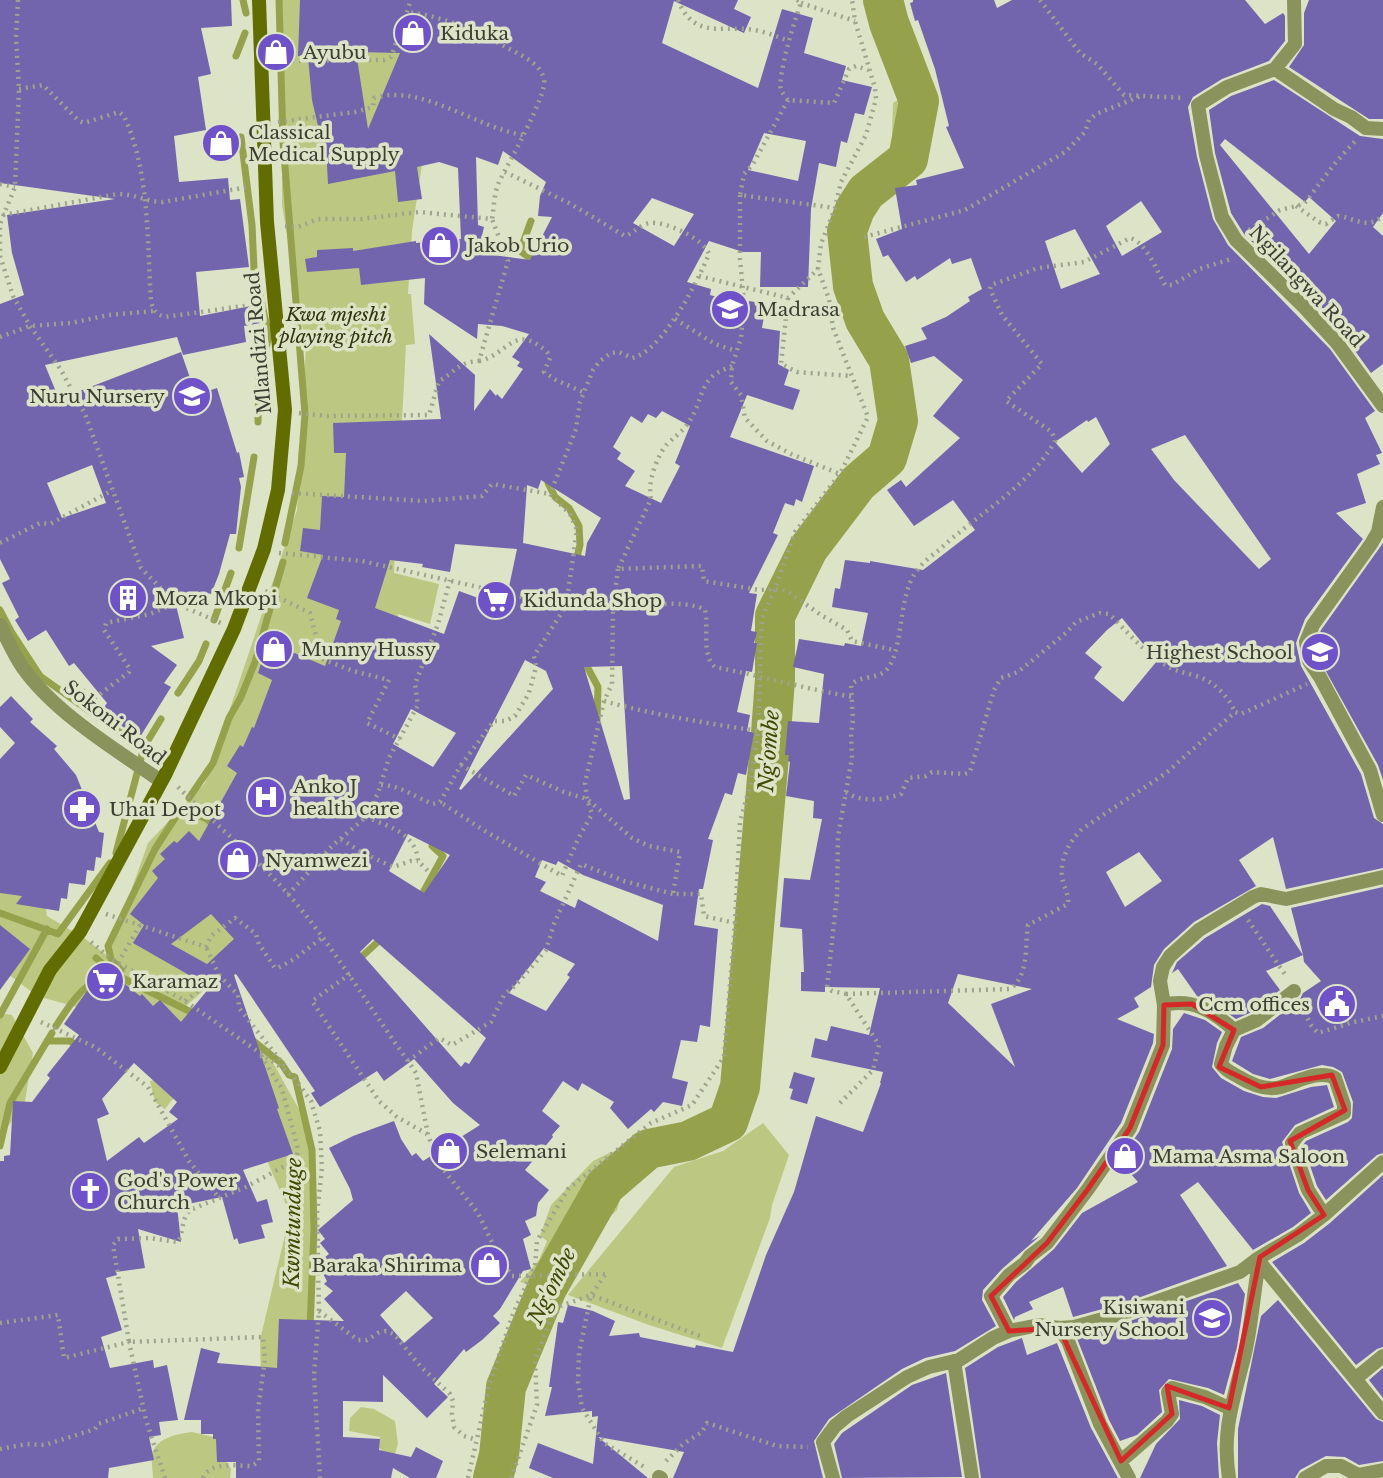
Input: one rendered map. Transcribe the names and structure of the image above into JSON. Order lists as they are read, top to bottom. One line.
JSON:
{"streets":{"street":["Ngilangwa Road","Mlandizi Road","Sokoni Road"]},"crossings":[["Mlandizi Road","Sokoni Road"]],"water":["Ng'ombe","Kwmtunduge"],"parks":["Kwa mjeshi playing pitch"],"places":{"shop":["Kiduka","Ayubu","Classical Medical Supply","Jakob Urio","Munny Hussy","Nyamwezi","Selemani","Mama Asma Saloon","Baraka Shirima"],"school or university":["Madrasa","Nuru Nursery","Highest School","Kisiwani Nursery School"],"building":["Moza Mkopi"],"supermarket":["Kidunda Shop","Karamaz"],"hospital":["Anko J health care"],"pharmacy":["Uhai Depot"],"public building":["Ccm offices"],"church":["God's Power Church"]}}
